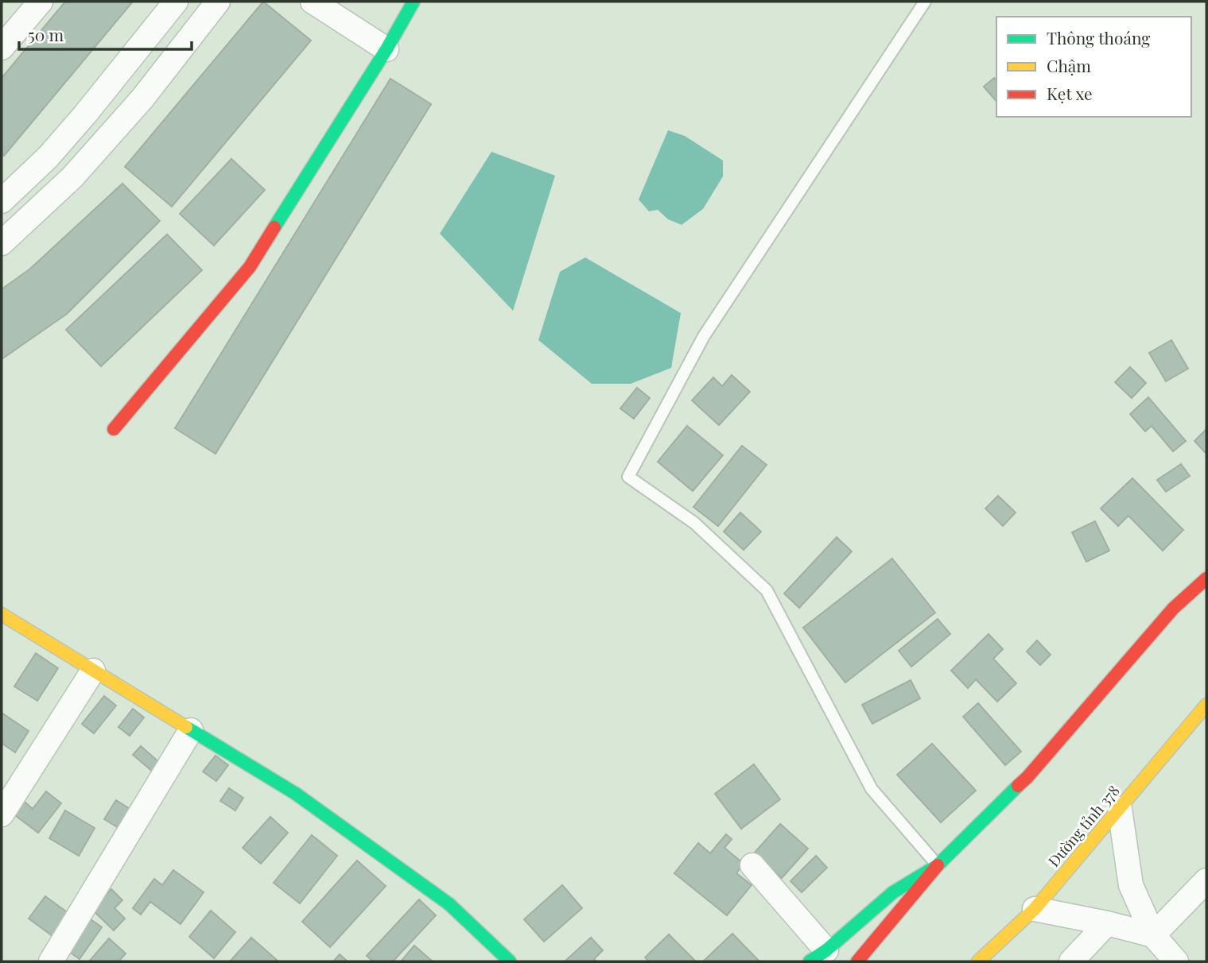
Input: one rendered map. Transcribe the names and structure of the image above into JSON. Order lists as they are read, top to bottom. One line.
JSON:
{"streets":{"street":["Đường tỉnh 378"]},"legend":["Thông thoáng","Chậm","Kẹt xe"],"scale_bar":"50 m"}
